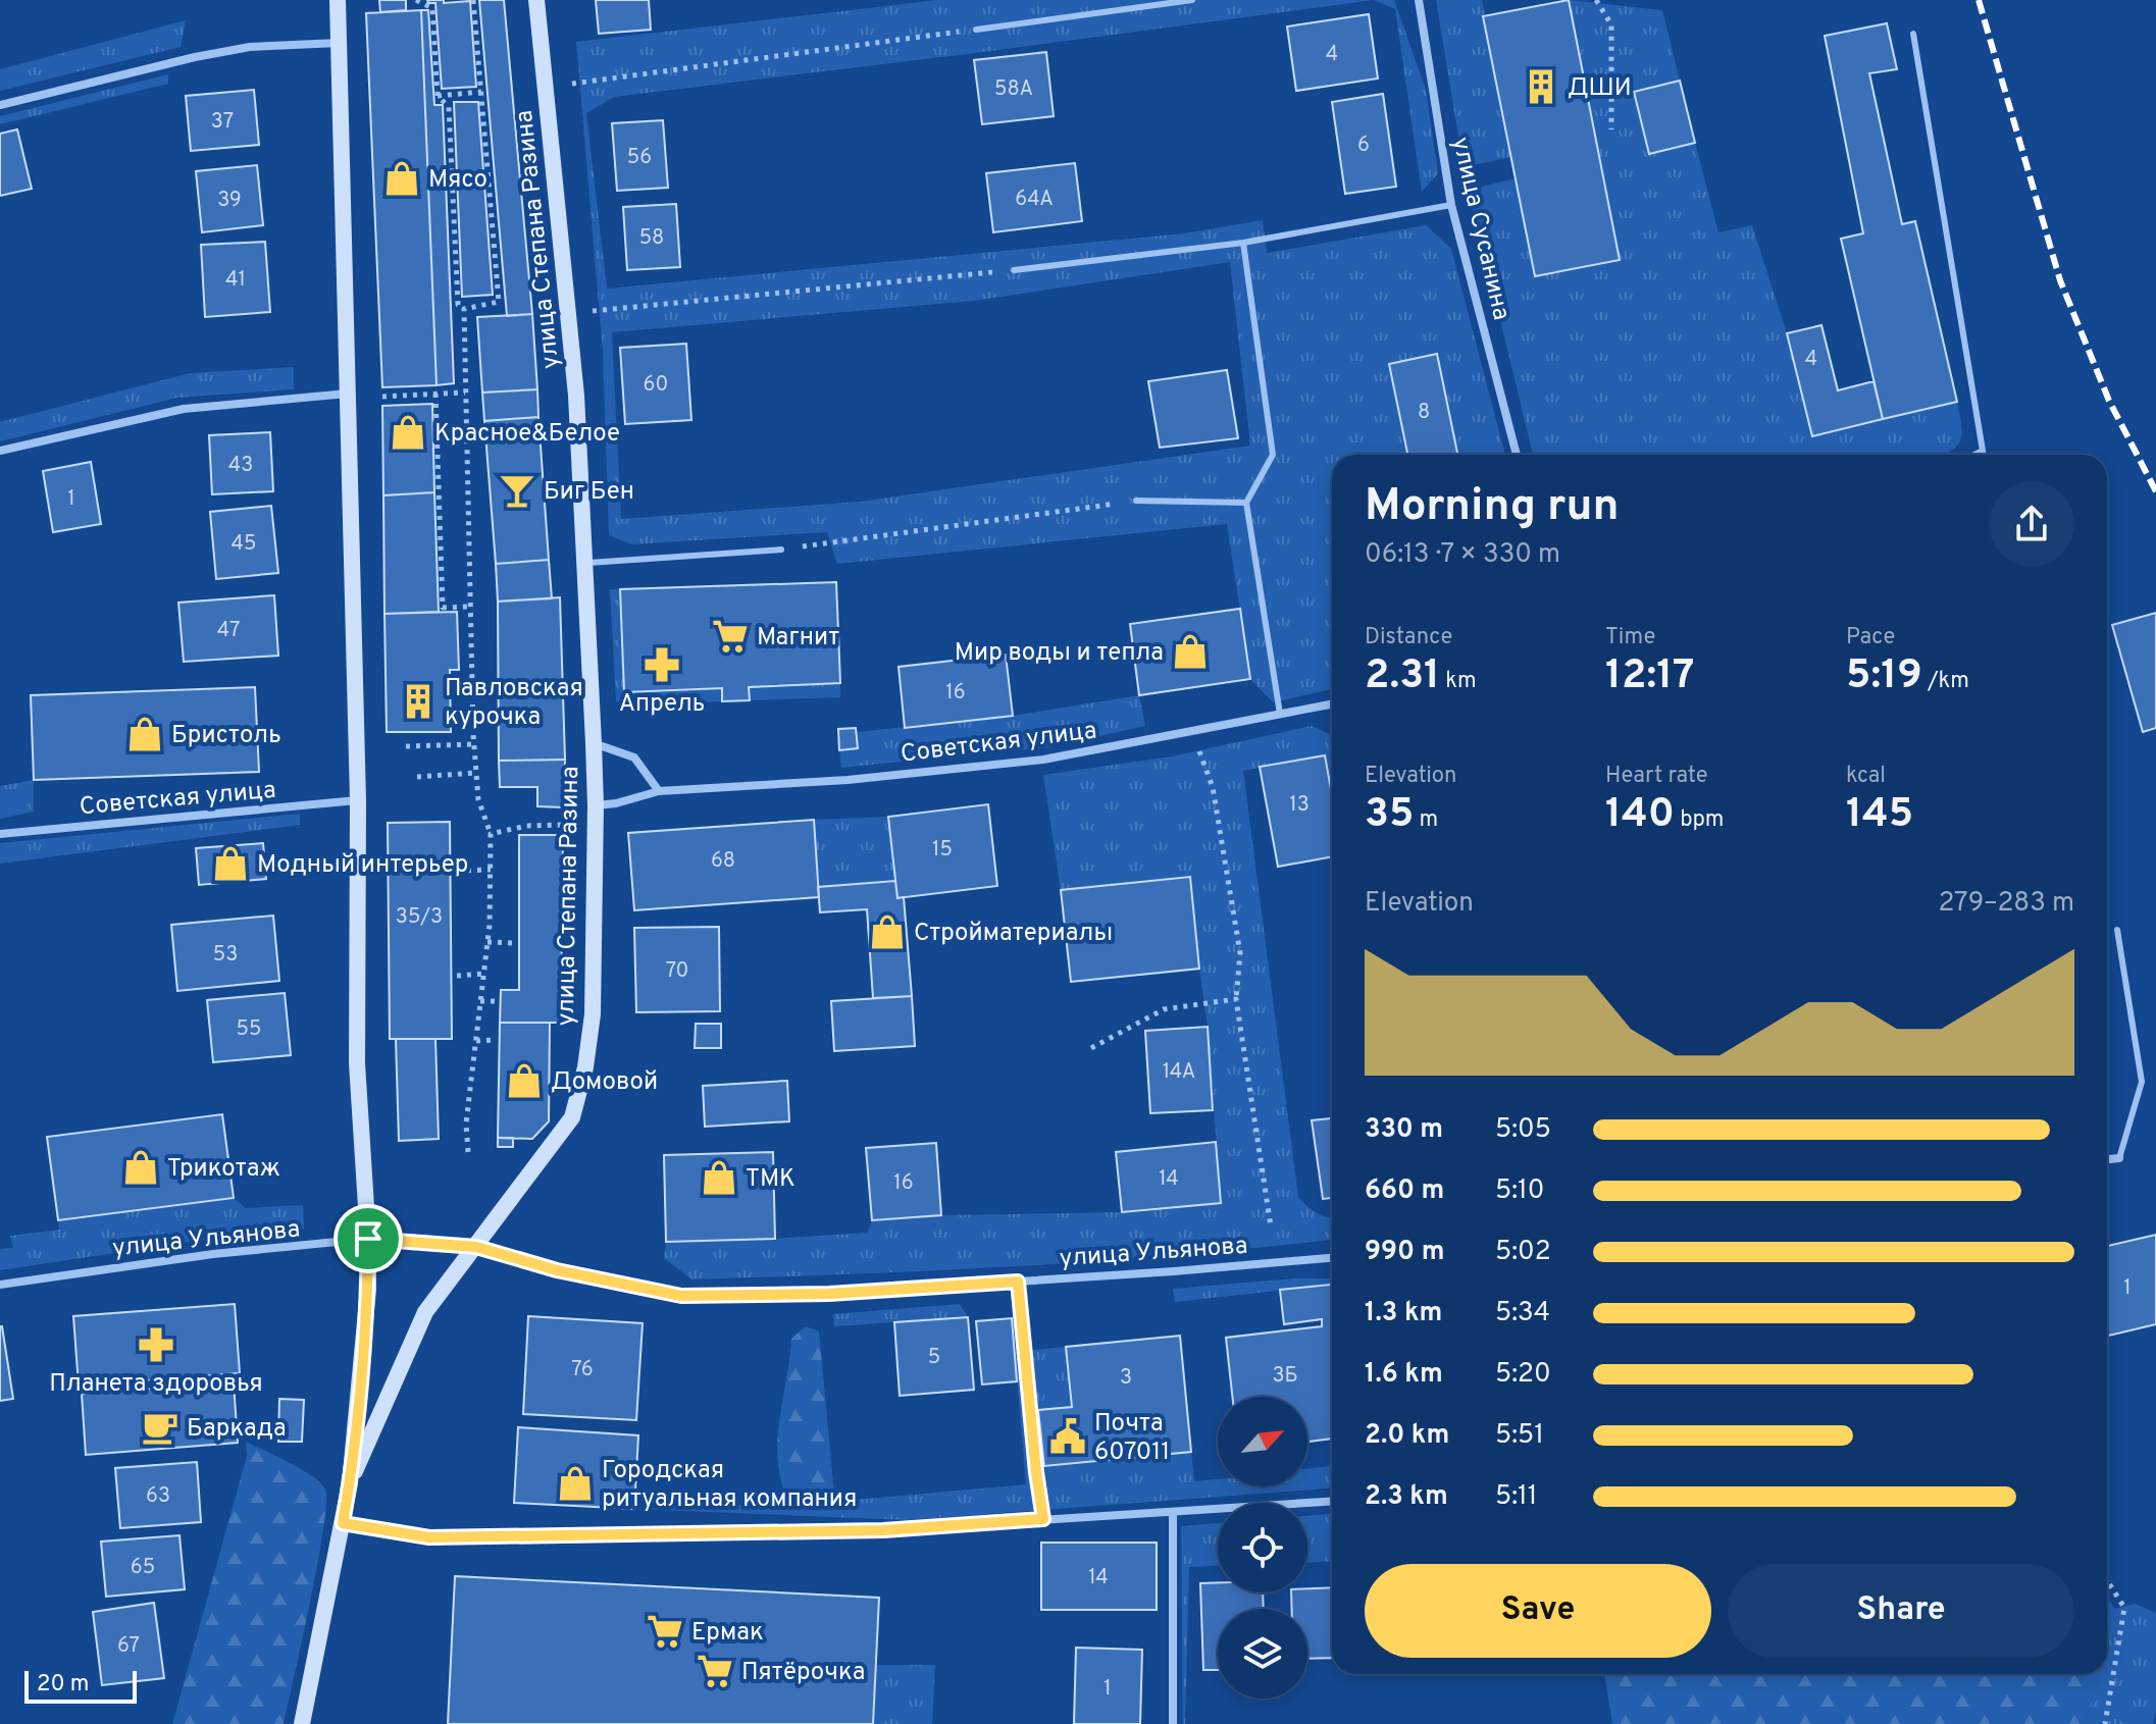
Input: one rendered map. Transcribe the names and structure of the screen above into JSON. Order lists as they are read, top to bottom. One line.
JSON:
{"streets":{"main road":["улица Степана Разина"],"street":["улица Сусанина","Советская улица","улица Ульянова"]},"crossings":[["улица Степана Разина","Советская улица"],["улица Степана Разина","улица Ульянова"]],"places":{"building":["ДШИ","Павловская курочка"],"shop":["Мясо","Красное&Белое","Мир воды и тепла","Бристоль","Модный интерьер","Стройматериалы","Домовой","Трикотаж","ТМК","Городская ритуальная компания"],"bar":["Биг Бен"],"supermarket":["Магнит","Ермак","Пятёрочка"],"pharmacy":["Апрель","Планета здоровья"],"cafe":["Баркада"],"public building":["Почта 607011"]},"house_numbers":["4","58А","37","6","56","64А","39","58","41","4","60","8","43","1","45","47","16","13","15","68","35/3","53","70","55","14А","14","16","1","5","76","3Б","3","63","65","14","67","1"],"scale_bar":"20 m","north":"top right","page":{"heading":["Morning run","06:13 · 7 × 330 m"],"stats":[["Distance","2.31 km"],["Time","12:17"],["Pace","5:19 /km"],["Elevation","35 m"],["Heart rate","140 bpm"],["kcal","145"]],"chart":["Elevation","279–283 m"],"list":[{"name":"330 m","note":"5:05"},{"name":"660 m","note":"5:10"},{"name":"990 m","note":"5:02"},{"name":"1.3 km","note":"5:34"},{"name":"1.6 km","note":"5:20"},{"name":"2.0 km","note":"5:51"},{"name":"2.3 km","note":"5:11"}],"buttons":["Save","Share"],"scale":"20 m"}}
